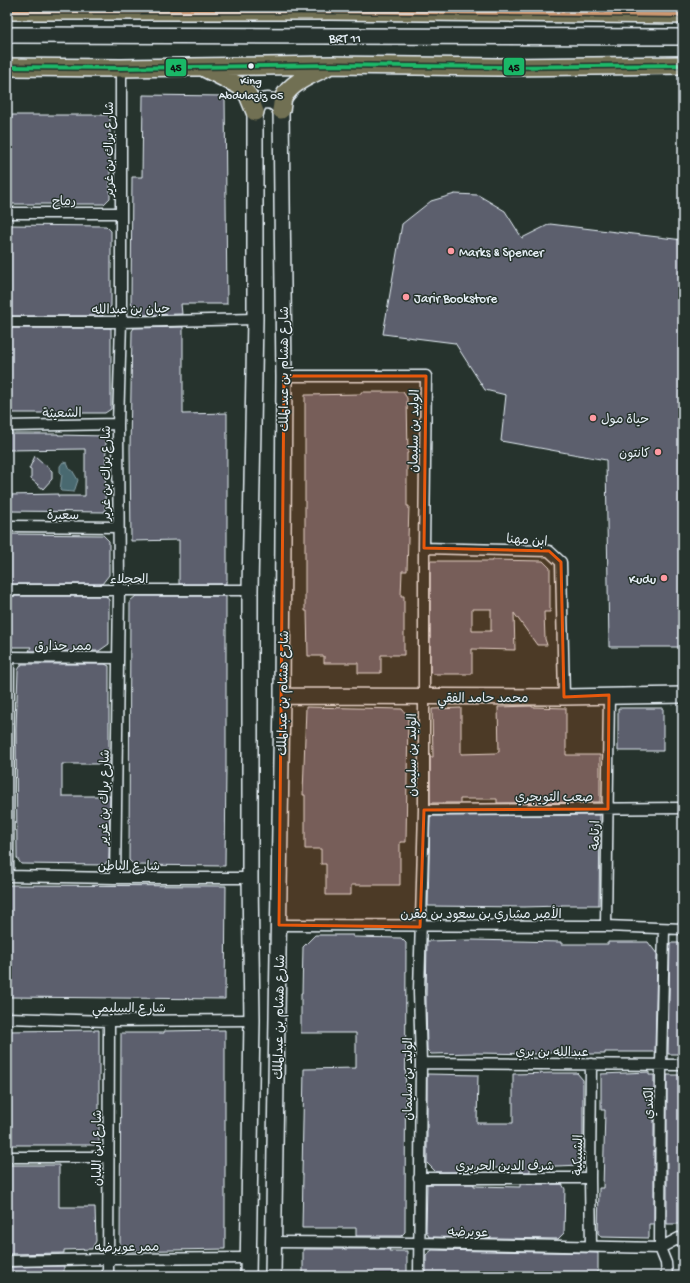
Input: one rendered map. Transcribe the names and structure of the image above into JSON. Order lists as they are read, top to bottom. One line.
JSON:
{"streets":{"street":["BRT 11","شارع براك بن غرير","رماح","حبان بن عبدالله","شارع هشام بن عبدالملك","الشعيثة","الوليد بن سليمان","سعيرة","ابن مهنا","الحجلاء","ممر حذارق","محمد حامد الفقي","صعب التويجري","ارتامة","شارع الباطن","الأمير مشاري بن سعود بن مقرن","شارع السليمي","عبدالله بن بري","الكندي","شارع ابن اللبان","الشبيكية","شرف الدين الحريري","عويرضه","ممر عويرضه"]},"crossings":[["شارع براك بن غرير","رماح"],["شارع براك بن غرير","حبان بن عبدالله"],["شارع براك بن غرير","الشعيثة"],["شارع براك بن غرير","سعيرة"],["شارع براك بن غرير","الحجلاء"],["شارع براك بن غرير","ممر حذارق"],["شارع براك بن غرير","شارع الباطن"],["حبان بن عبدالله","شارع هشام بن عبدالملك"],["شارع هشام بن عبدالملك","الوليد بن سليمان"],["شارع هشام بن عبدالملك","الحجلاء"],["شارع هشام بن عبدالملك","محمد حامد الفقي"],["شارع هشام بن عبدالملك","شارع الباطن"],["شارع هشام بن عبدالملك","الأمير مشاري بن سعود بن مقرن"],["شارع هشام بن عبدالملك","شارع السليمي"],["شارع هشام بن عبدالملك","عويرضه"],["شارع هشام بن عبدالملك","ممر عويرضه"],["الوليد بن سليمان","ابن مهنا"],["الوليد بن سليمان","محمد حامد الفقي"],["الوليد بن سليمان","صعب التويجري"],["الوليد بن سليمان","الأمير مشاري بن سعود بن مقرن"],["الوليد بن سليمان","عبدالله بن بري"],["الوليد بن سليمان","شرف الدين الحريري"],["الوليد بن سليمان","عويرضه"],["ابن مهنا","محمد حامد الفقي"],["محمد حامد الفقي","ارتامة"],["صعب التويجري","ارتامة"],["ارتامة","الأمير مشاري بن سعود بن مقرن"],["الأمير مشاري بن سعود بن مقرن","الكندي"],["شارع السليمي","شارع ابن اللبان"],["عبدالله بن بري","الكندي"],["عبدالله بن بري","الشبيكية"],["الكندي","عويرضه"],["شارع ابن اللبان","ممر عويرضه"],["الشبيكية","شرف الدين الحريري"],["الشبيكية","عويرضه"]],"places":["King Abdulaziz 05","Marks & Spencer","Jarir Bookstore","حياة مول","كانتون","Kudu"],"lines":["transit line 45"]}
